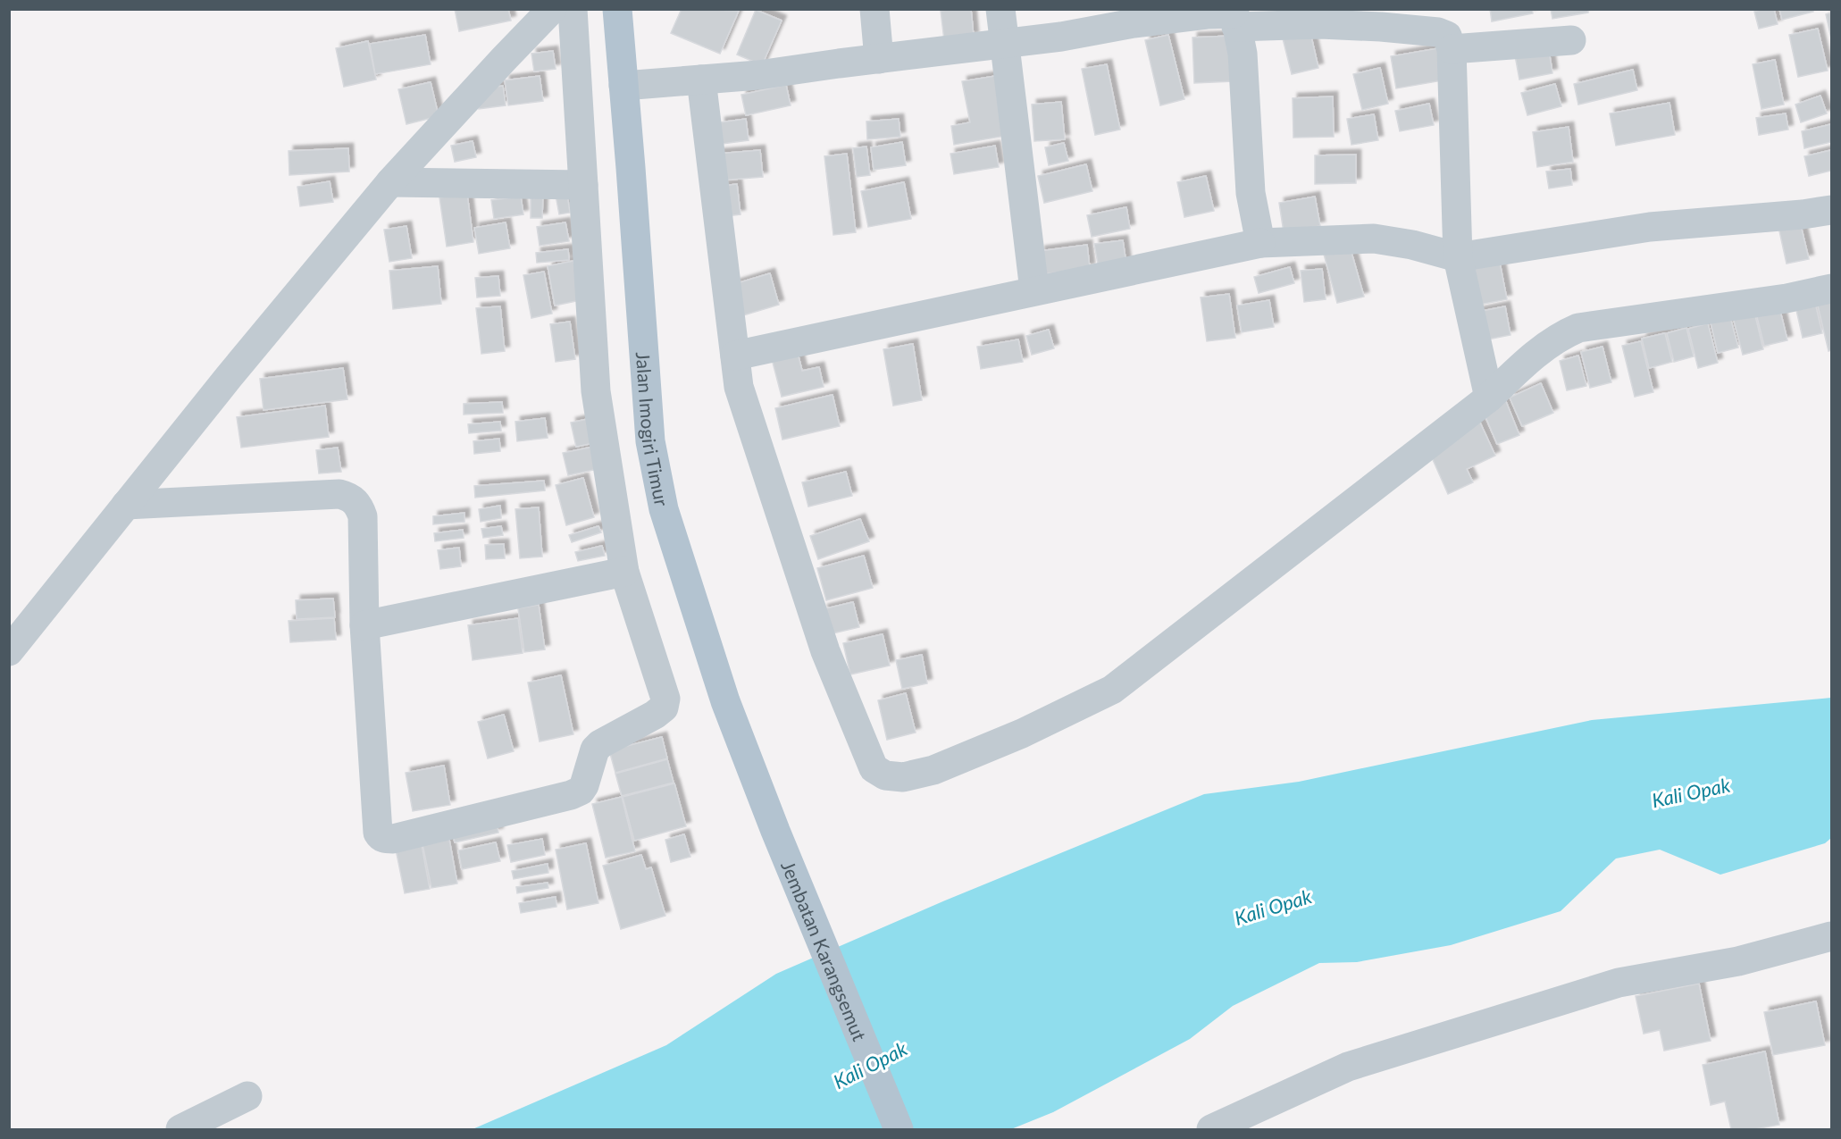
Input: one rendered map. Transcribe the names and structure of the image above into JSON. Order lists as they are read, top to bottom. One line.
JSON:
{"streets":{"main road":["Jalan Imogiri Timur","Jembatan Karangsemut"]},"crossings":[["Jalan Imogiri Timur","Jembatan Karangsemut"]],"water":["Kali Opak"]}
